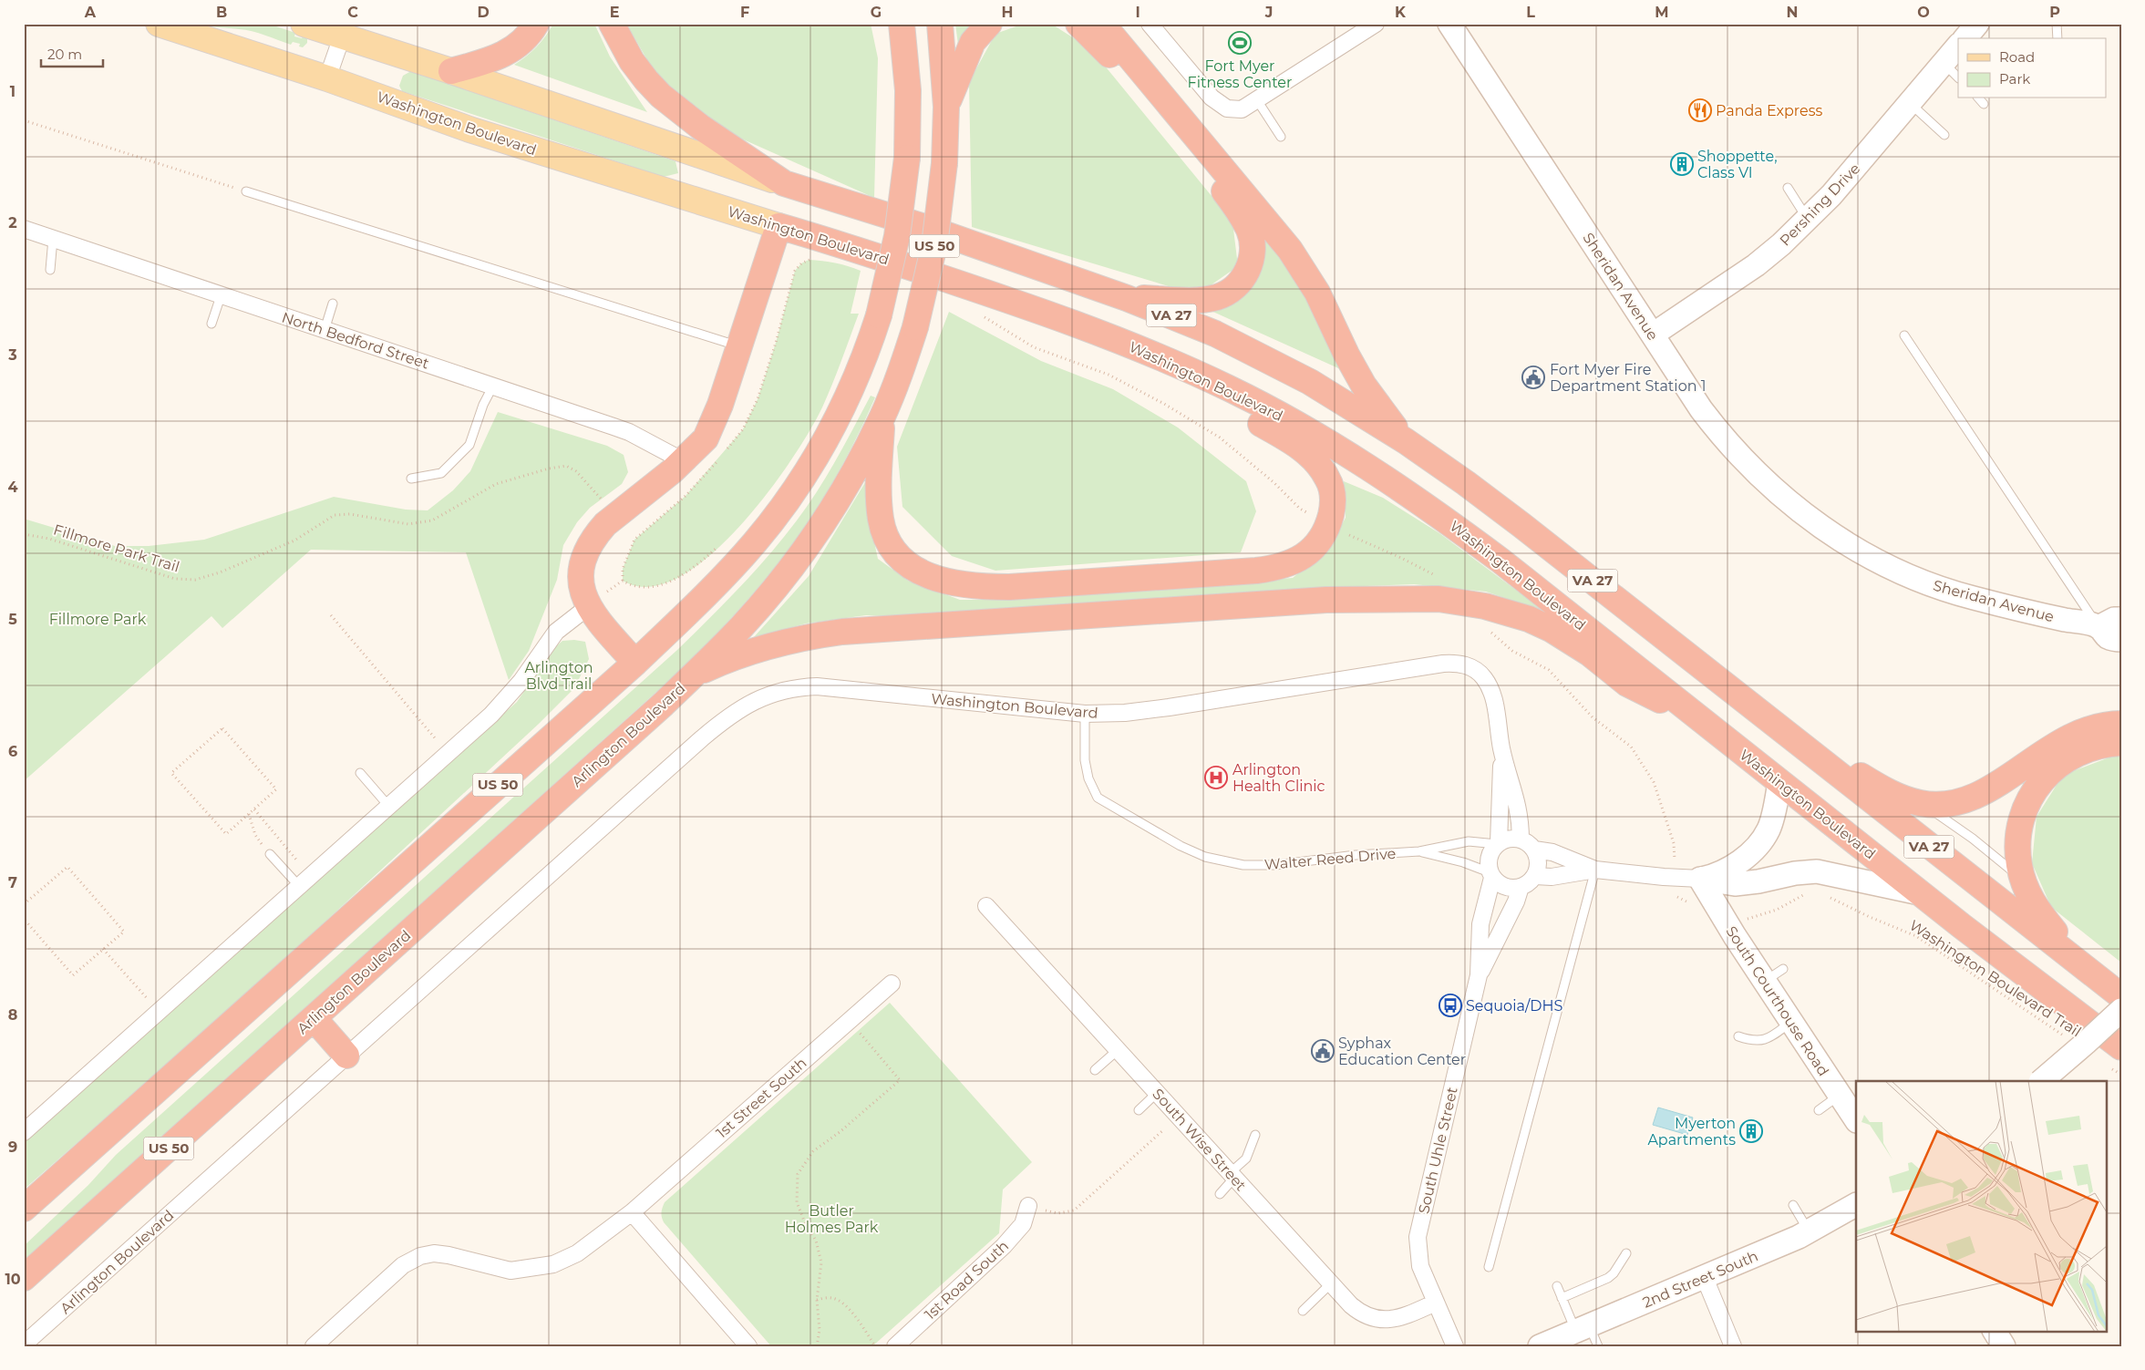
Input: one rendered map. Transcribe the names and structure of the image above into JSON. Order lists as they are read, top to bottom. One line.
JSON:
{"streets":{"highway":["Washington Boulevard","US 50","VA 27","Arlington Boulevard"],"street":["Pershing Drive","Sheridan Avenue","North Bedford Street","South Courthouse Road","1st Street South","South Wise Street","South Uhle Street","2nd Street South","1st Road South"],"lane":["Walter Reed Drive"],"path":["Fillmore Park Trail","Washington Boulevard Trail"]},"crossings":[["Washington Boulevard","Arlington Boulevard"],["Washington Boulevard","Walter Reed Drive"],["Pershing Drive","Sheridan Avenue"],["Walter Reed Drive","South Uhle Street"],["South Wise Street","South Uhle Street"]],"parks":["Fillmore Park","Arlington Blvd Trail","Butler Holmes Park"],"places":{"sports":["Fort Myer Fitness Center"],"restaurant":["Panda Express"],"building":["Shoppette, Class VI","Myerton Apartments"],"public building":["Fort Myer Fire Department Station 1","Syphax Education Center"],"hospital":["Arlington Health Clinic"],"bus stop":["Sequoia/DHS"]},"legend":["Road","Park"],"scale_bar":"20 m","grid":{"columns":["A","B","C","D","E","F","G","H","I","J","K","L","M","N","O","P"],"rows":["1","2","3","4","5","6","7","8","9","10"]}}
